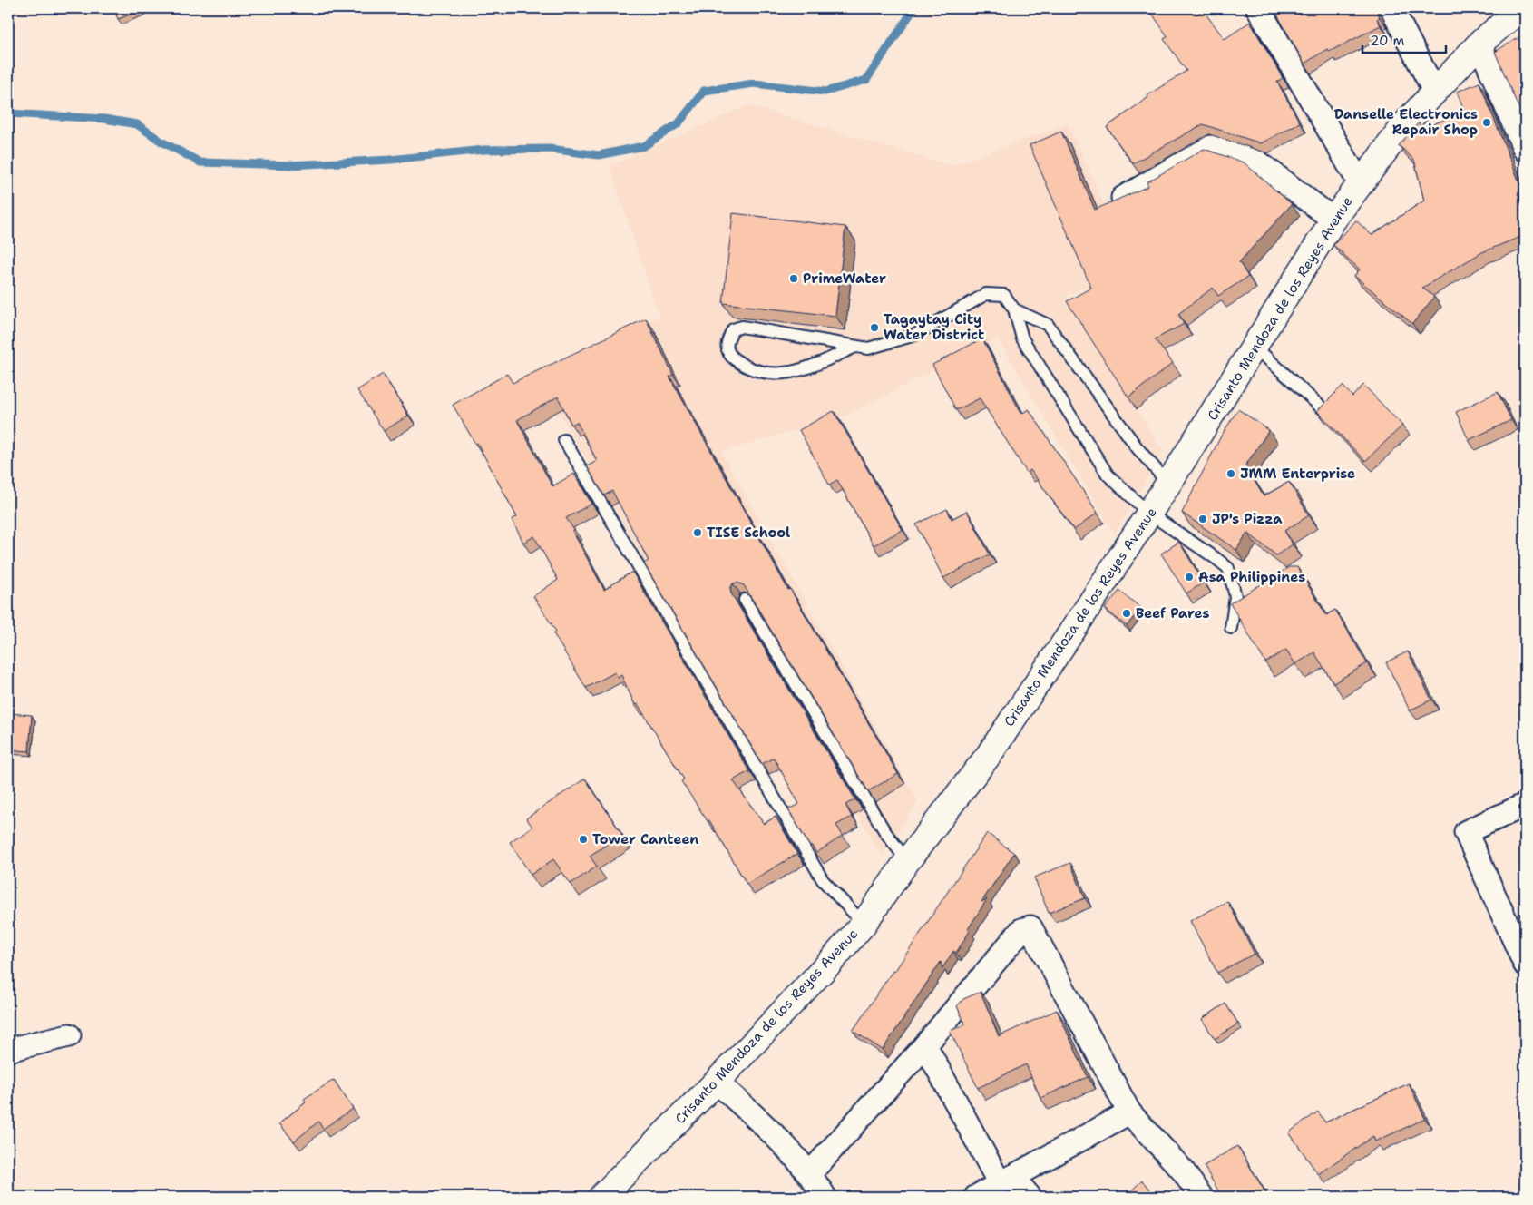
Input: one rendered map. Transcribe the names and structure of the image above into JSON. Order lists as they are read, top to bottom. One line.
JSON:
{"streets":{"main road":["Crisanto Mendoza de los Reyes Avenue"]},"places":["Danselle Electronics Repair Shop","PrimeWater","Tagaytay City Water District","JMM Enterprise","JP's Pizza","TISE School","Asa Philippines","Beef Pares","Tower Canteen"],"scale_bar":"20 m"}
